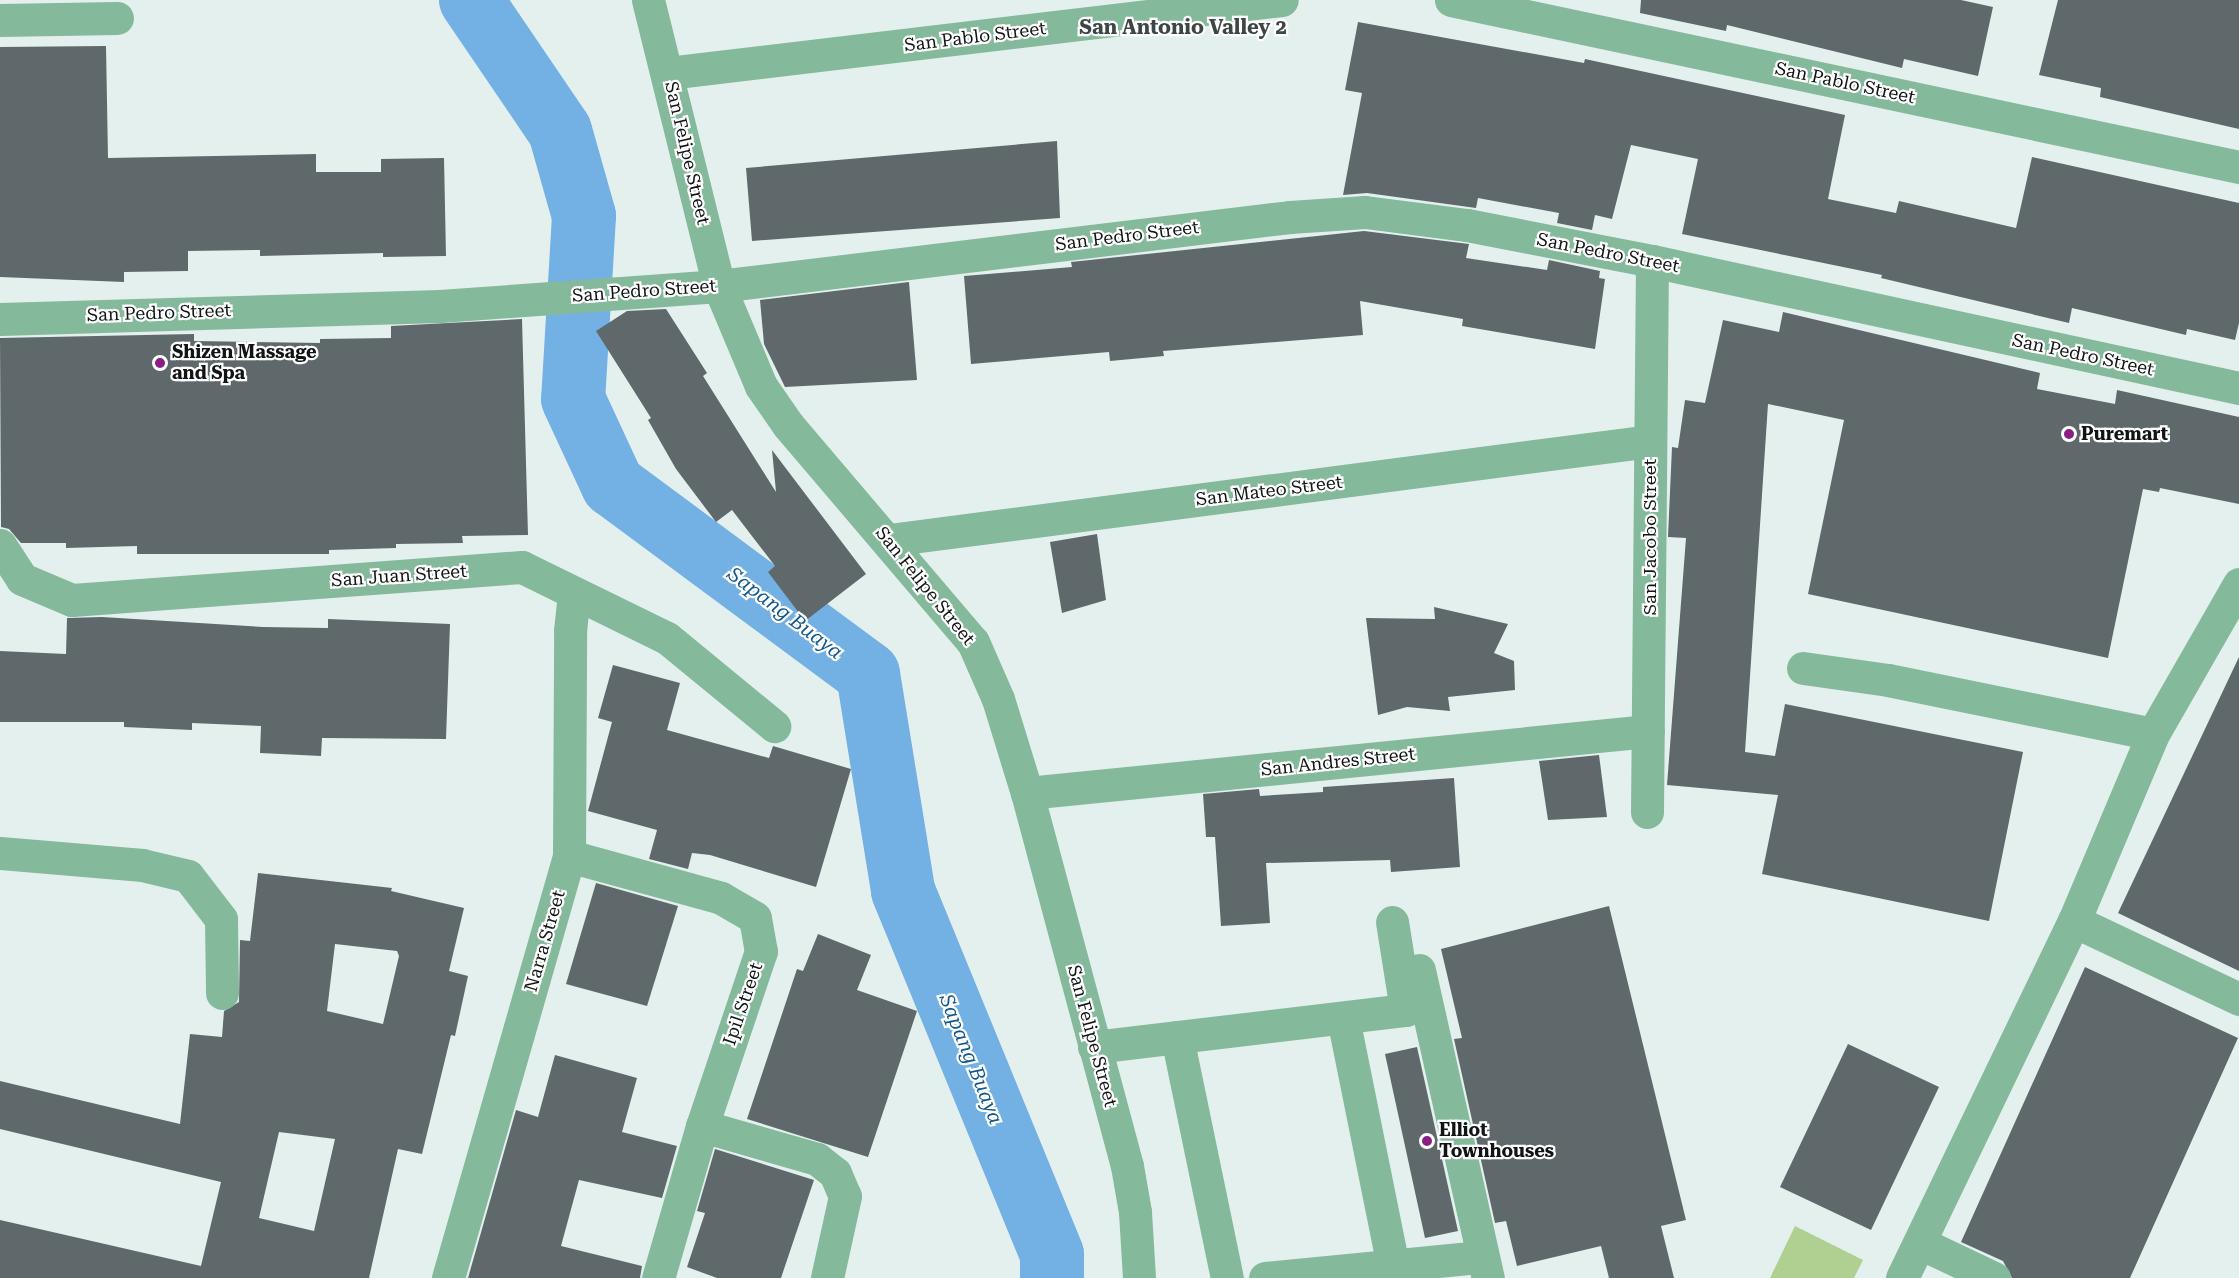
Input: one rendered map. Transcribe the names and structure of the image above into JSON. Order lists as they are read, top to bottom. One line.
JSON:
{"streets":{"street":["San Pablo Street","San Felipe Street","San Pedro Street","San Mateo Street","San Jacobo Street","San Juan Street","San Andres Street","Narra Street","Ipil Street"]},"crossings":[["San Pablo Street","San Felipe Street"],["San Felipe Street","San Pedro Street"],["San Felipe Street","San Mateo Street"],["San Felipe Street","San Andres Street"],["San Pedro Street","San Jacobo Street"],["San Mateo Street","San Jacobo Street"],["San Jacobo Street","San Andres Street"],["San Juan Street","Narra Street"],["Narra Street","Ipil Street"]],"districts":["San Antonio Valley 2"],"water":["Sapang Buaya"],"places":["Shizen Massage and Spa","Puremart","Elliot Townhouses"]}
